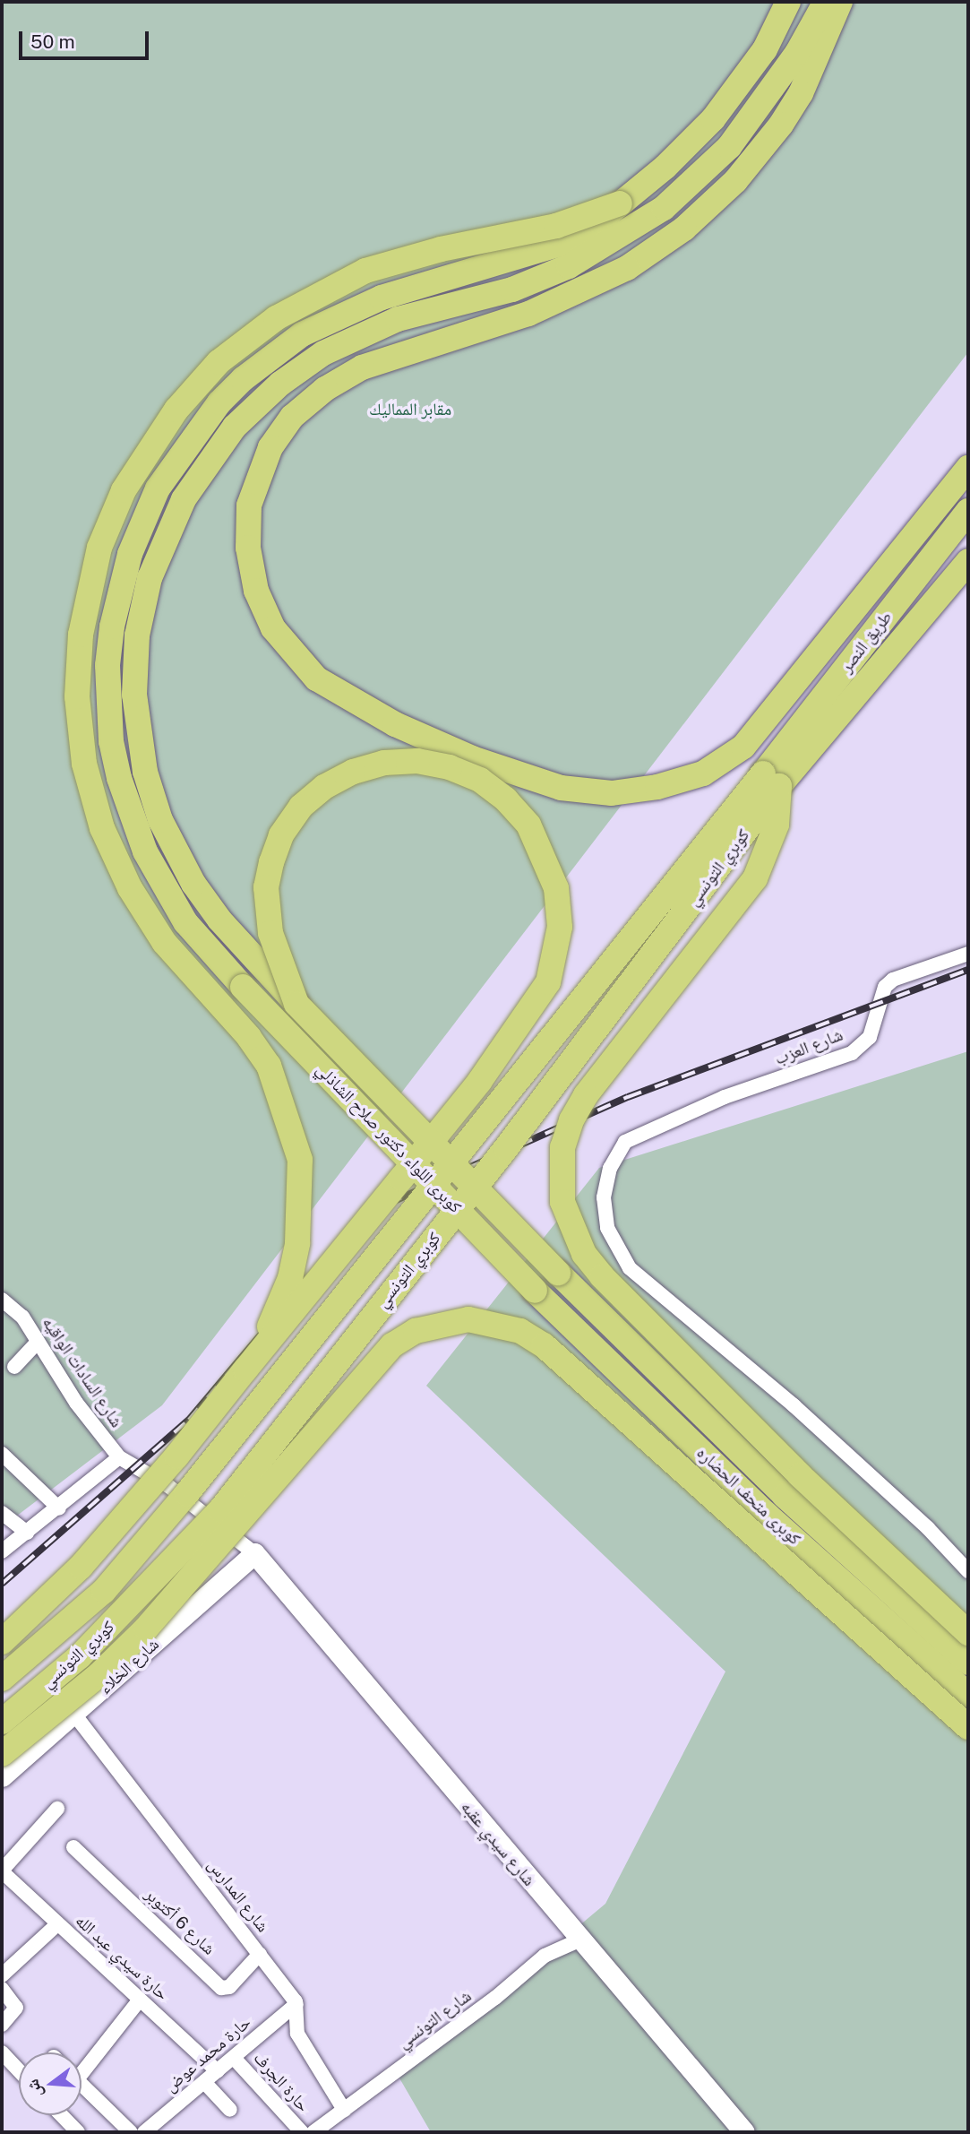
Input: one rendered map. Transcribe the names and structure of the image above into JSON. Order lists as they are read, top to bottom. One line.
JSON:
{"streets":{"highway":["طريق النصر","كوبري التونسي","كوبرى اللواء دكتور صلاح الشاذلي","كوبرى متحف الحضاره"],"street":["شارع العزب","شارع السادات الواقيه","شارع الخلاء","شارع سيدي عقبه","شارع المدارس","شارع 6 أكتوبر","حارة سيدي عبد الله","شارع التونسي","حارة محمد عوض","حارة الجرف"]},"crossings":[["طريق النصر","كوبري التونسي"],["كوبرى اللواء دكتور صلاح الشاذلي","كوبرى متحف الحضاره"],["شارع السادات الواقيه","شارع الخلاء"],["شارع السادات الواقيه","شارع سيدي عقبه"],["شارع الخلاء","شارع سيدي عقبه"],["شارع الخلاء","شارع المدارس"],["شارع سيدي عقبه","شارع التونسي"],["شارع المدارس","شارع 6 أكتوبر"],["شارع المدارس","حارة محمد عوض"],["حارة سيدي عبد الله","حارة محمد عوض"],["حارة محمد عوض","حارة الجرف"]],"parks":["مقابر المماليك"],"scale_bar":"50 m","north":"left"}
